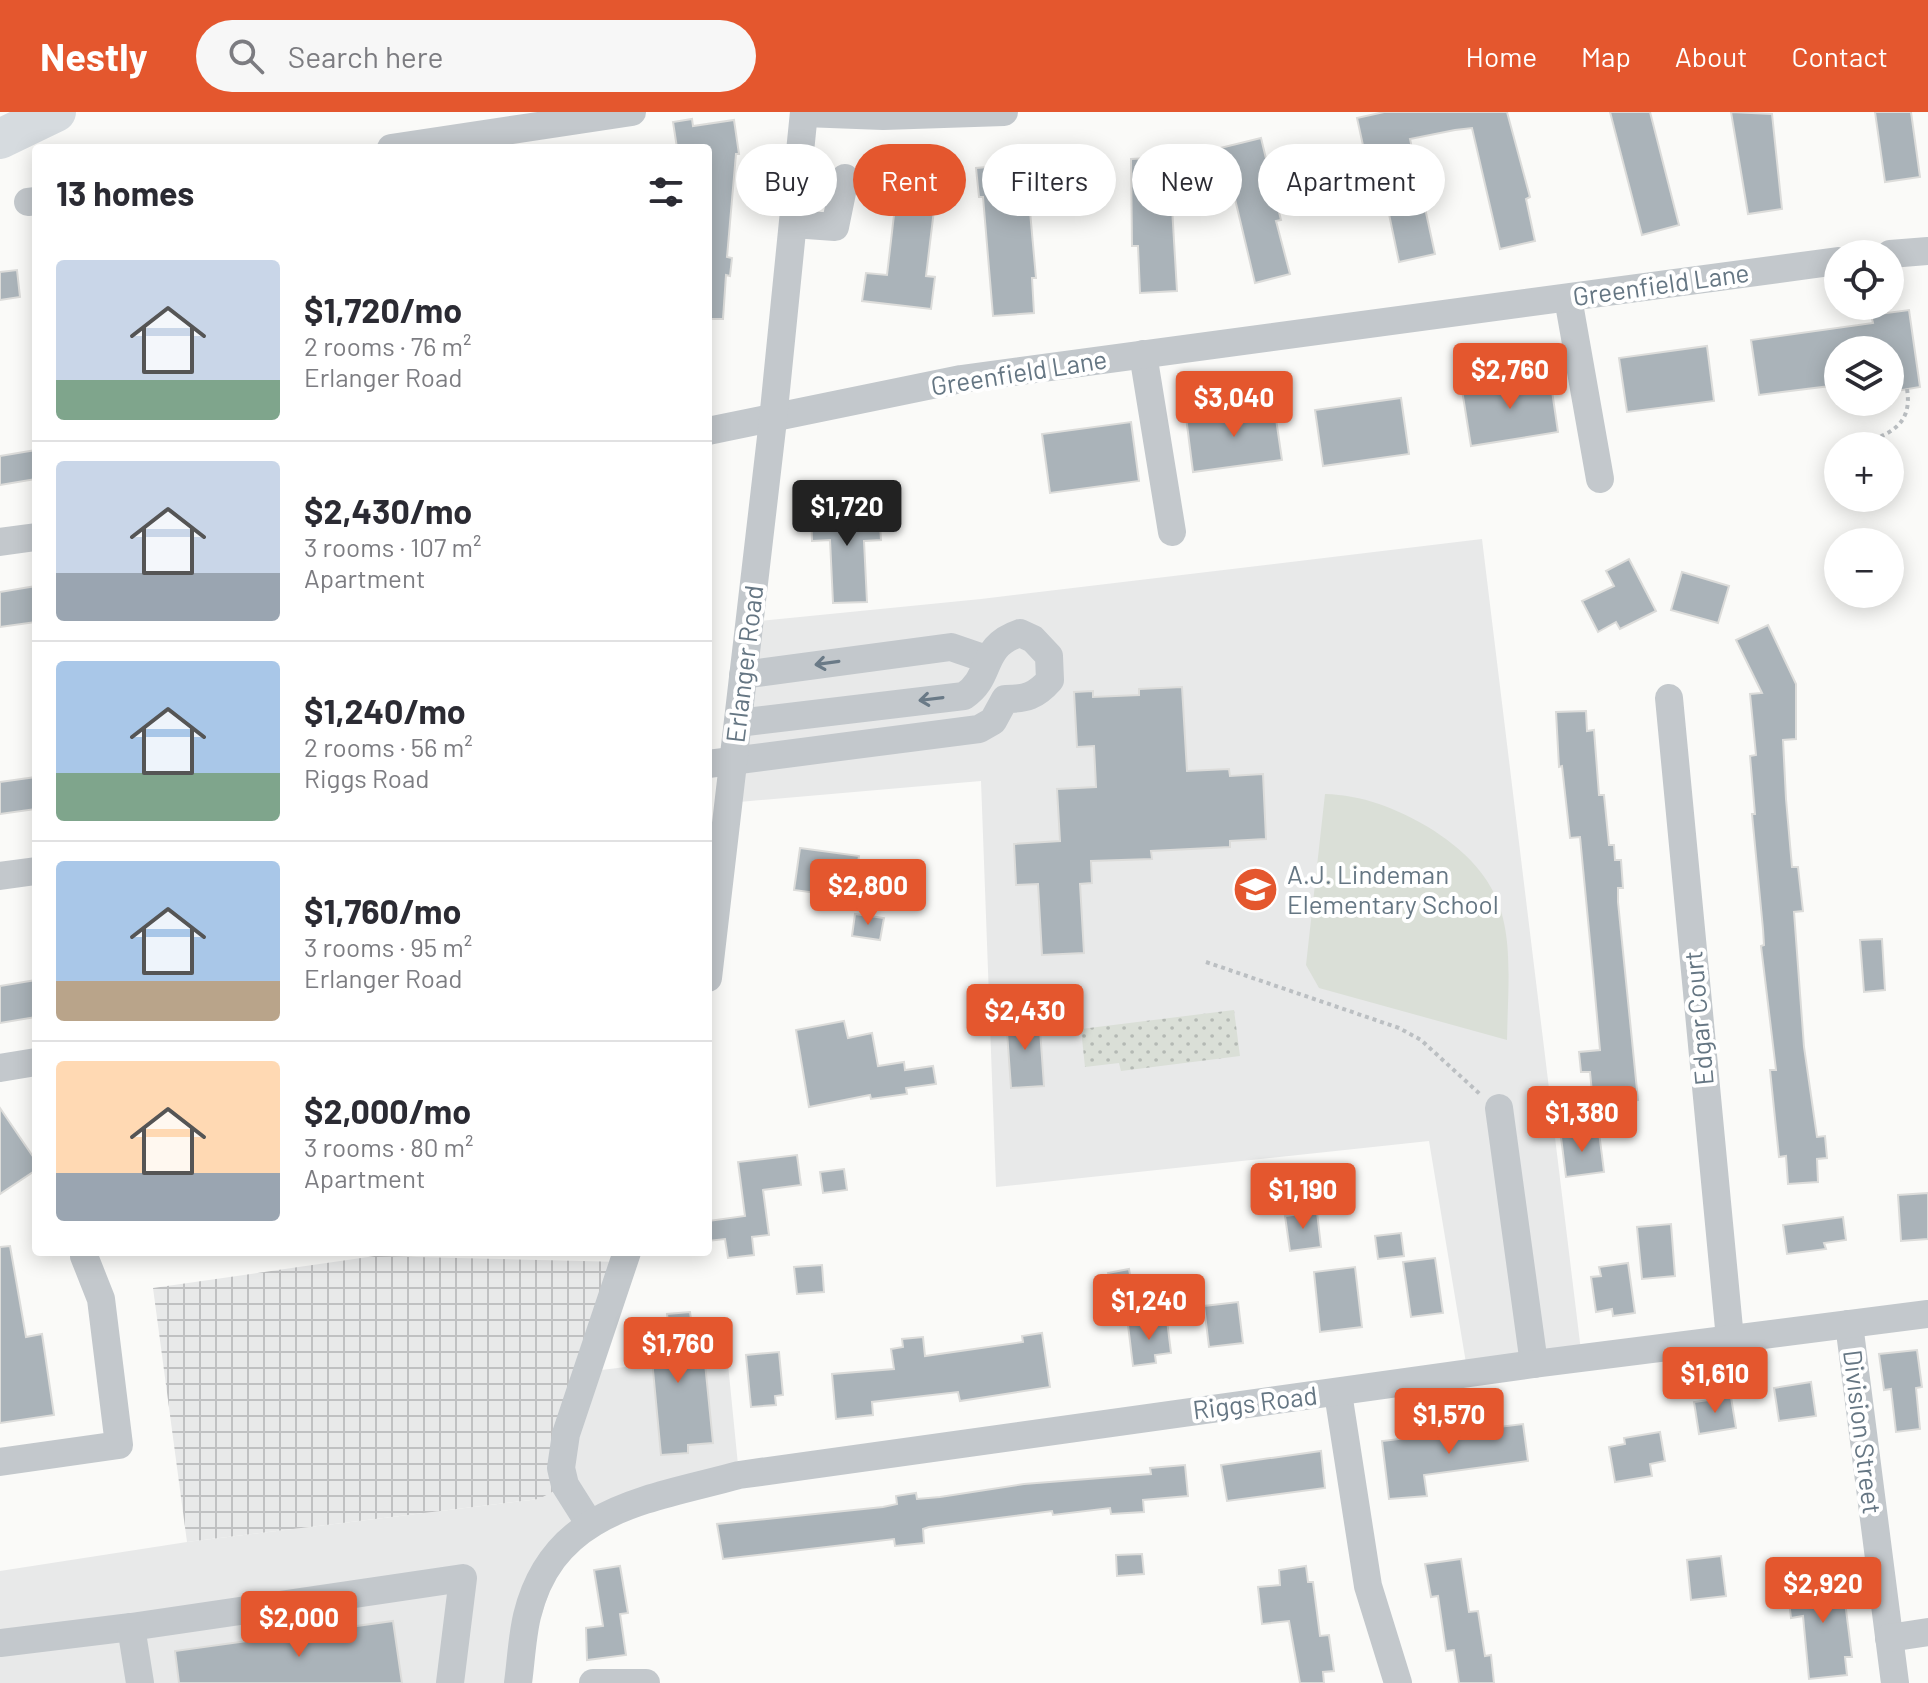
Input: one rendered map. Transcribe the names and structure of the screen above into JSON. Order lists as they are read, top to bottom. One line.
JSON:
{"streets":{"street":["Greenfield Lane","Erlanger Road","Edgar Court","Riggs Road","Division Street"]},"crossings":[["Greenfield Lane","Erlanger Road"],["Edgar Court","Riggs Road"],["Riggs Road","Division Street"]],"places":{"school or university":["A.J. Lindeman Elementary School"]},"page":{"header":"Nestly","search":"Search here","nav":["Home","Map","About","Contact"],"chip":["Buy","Rent","Filters","New","Apartment"],"heading":"13 homes","map_buttons":["+","−"],"list":[{"name":"$1,720/mo","note":"2 rooms · 76 m² · Erlanger Road"},{"name":"$2,430/mo","note":"3 rooms · 107 m² · Apartment"},{"name":"$1,240/mo","note":"2 rooms · 56 m² · Riggs Road"},{"name":"$1,760/mo","note":"3 rooms · 95 m² · Erlanger Road"},{"name":"$2,000/mo","note":"3 rooms · 80 m² · Apartment"}],"price":["$2,760","$3,040","$1,720","$2,800","$2,430","$1,380","$1,190","$1,240","$1,760","$1,610","$1,570","$2,920","$2,000"]}}
